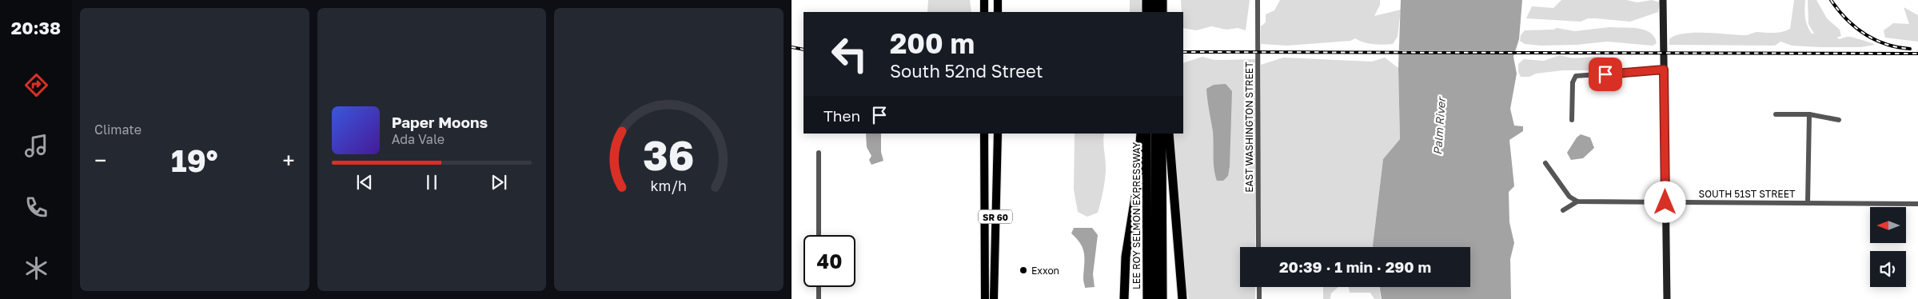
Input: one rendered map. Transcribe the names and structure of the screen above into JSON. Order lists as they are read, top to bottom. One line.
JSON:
{"streets":{"highway":["LEE ROY SELMON EXPRESSWAY"],"main road":["SR 60"],"street":["EAST WASHINGTON STREET","SOUTH 51ST STREET"]},"water":["Palm River"],"places":["Exxon"],"north":"left","page":{"tabs":"20:38","tile":"Climate","turn":["200 m","South 52nd Street"],"then":"Then","song":["Paper Moons","Ada Vale"],"heat":["−","19°","+"],"limit":"40","trip":"20:39 · 1 min · 290 m","gauge":["36","km/h"]}}
